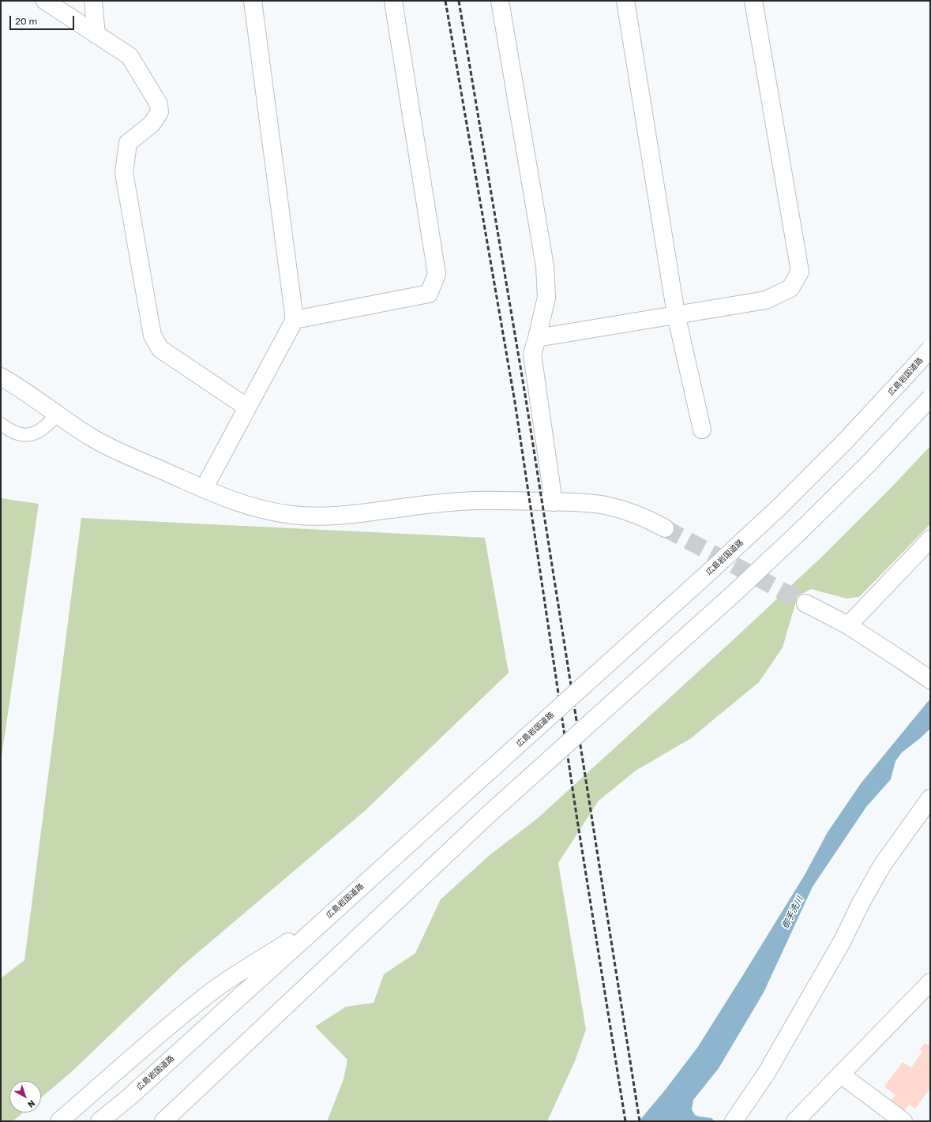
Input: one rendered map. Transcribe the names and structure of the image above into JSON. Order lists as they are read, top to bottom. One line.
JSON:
{"streets":{"main road":["広島岩国道路"]},"water":["御手洗川"],"scale_bar":"20 m","north":"bottom right"}
